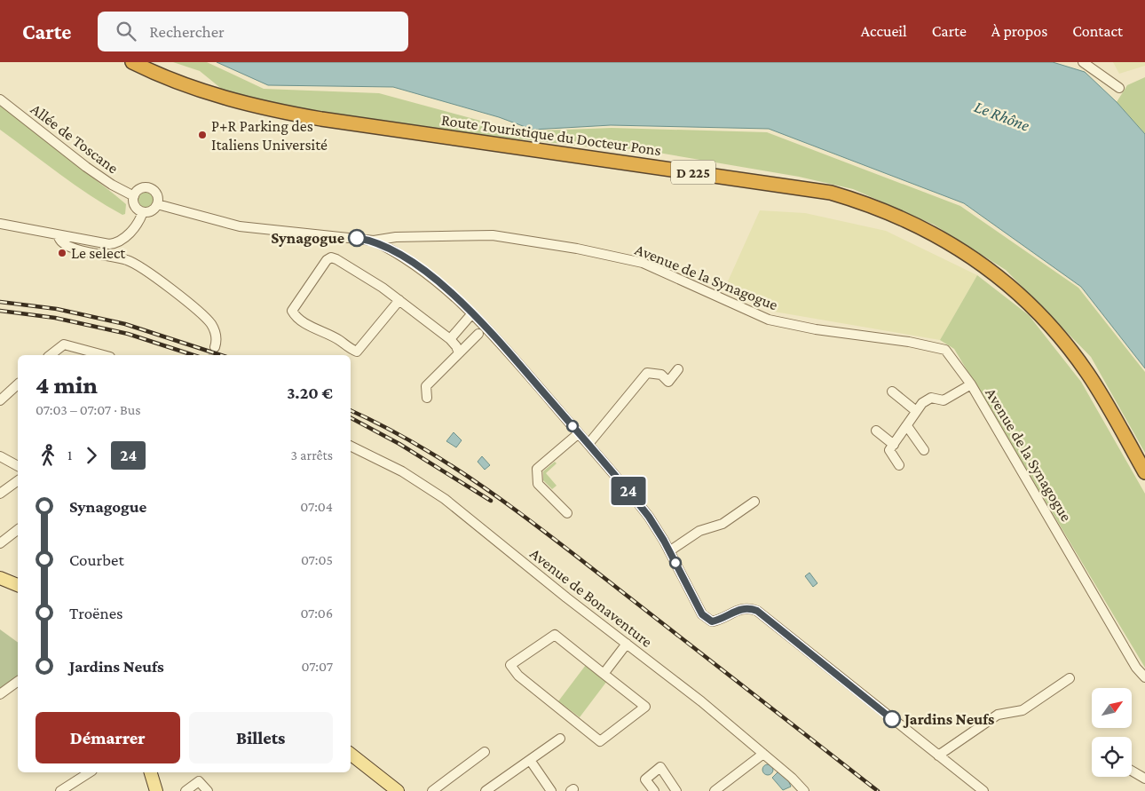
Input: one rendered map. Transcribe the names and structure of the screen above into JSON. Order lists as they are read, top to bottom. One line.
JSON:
{"streets":{"highway":["Route Touristique du Docteur Pons","D 225"],"street":["Allée de Toscane","Avenue de la Synagogue","Avenue de Bonaventure"]},"crossings":[["Allée de Toscane","Avenue de la Synagogue"]],"water":["Le Rhône"],"places":["P+R Parking des Italiens Université","Synagogue","Le select","Jardins Neufs"],"lines":["bus line 24"],"north":"top right","page":{"header":"Carte","search":"Rechercher","nav":["Accueil","Carte","À propos","Contact"],"on_map":"24","heading":["4 min","07:03 – 07:07 · Bus","3.20 €"],"legs":["1","24","3 arrêts"],"list":[{"name":"Synagogue","value":"07:04"},{"name":"Courbet","value":"07:05"},{"name":"Troënes","value":"07:06"},{"name":"Jardins Neufs","value":"07:07"}],"buttons":["Démarrer","Billets"]}}
